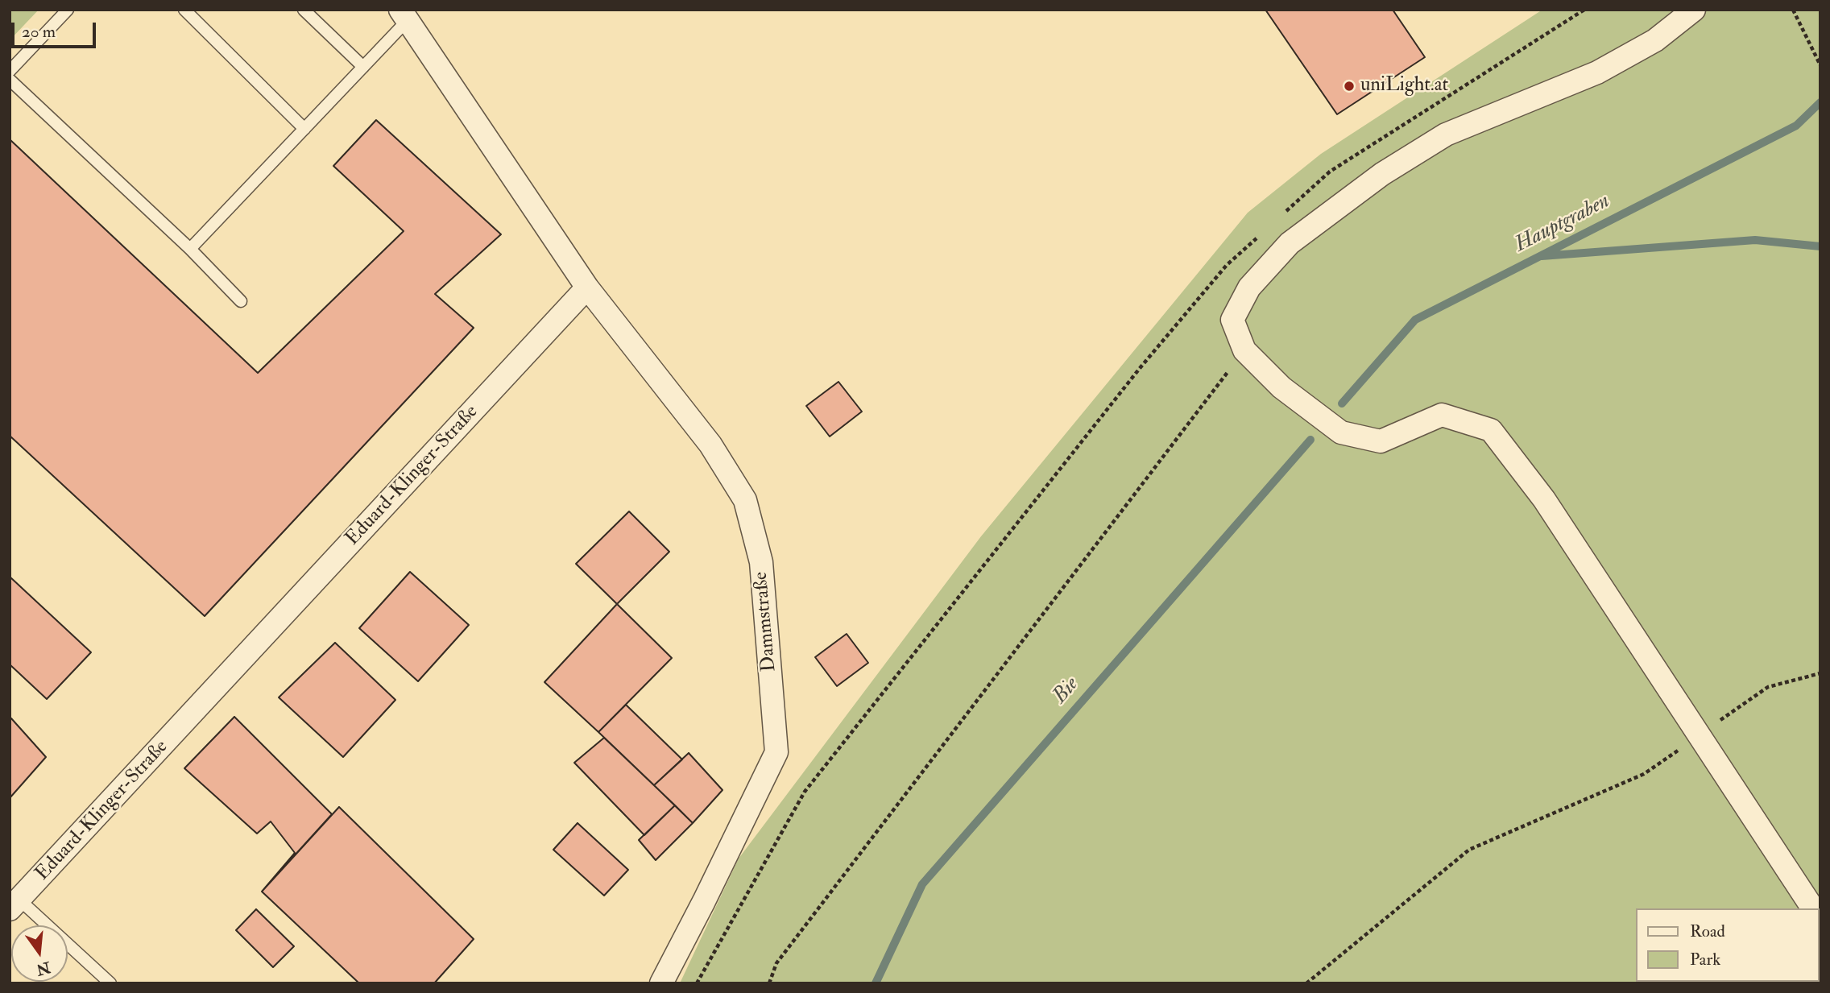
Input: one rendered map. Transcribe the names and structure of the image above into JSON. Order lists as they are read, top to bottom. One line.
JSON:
{"streets":{"street":["Eduard-Klinger-Straße","Dammstraße"]},"crossings":[["Eduard-Klinger-Straße","Dammstraße"]],"water":["Hauptgraben","Bie"],"places":["uniLight.at"],"legend":["Road","Park"],"scale_bar":"20 m","north":"bottom"}
